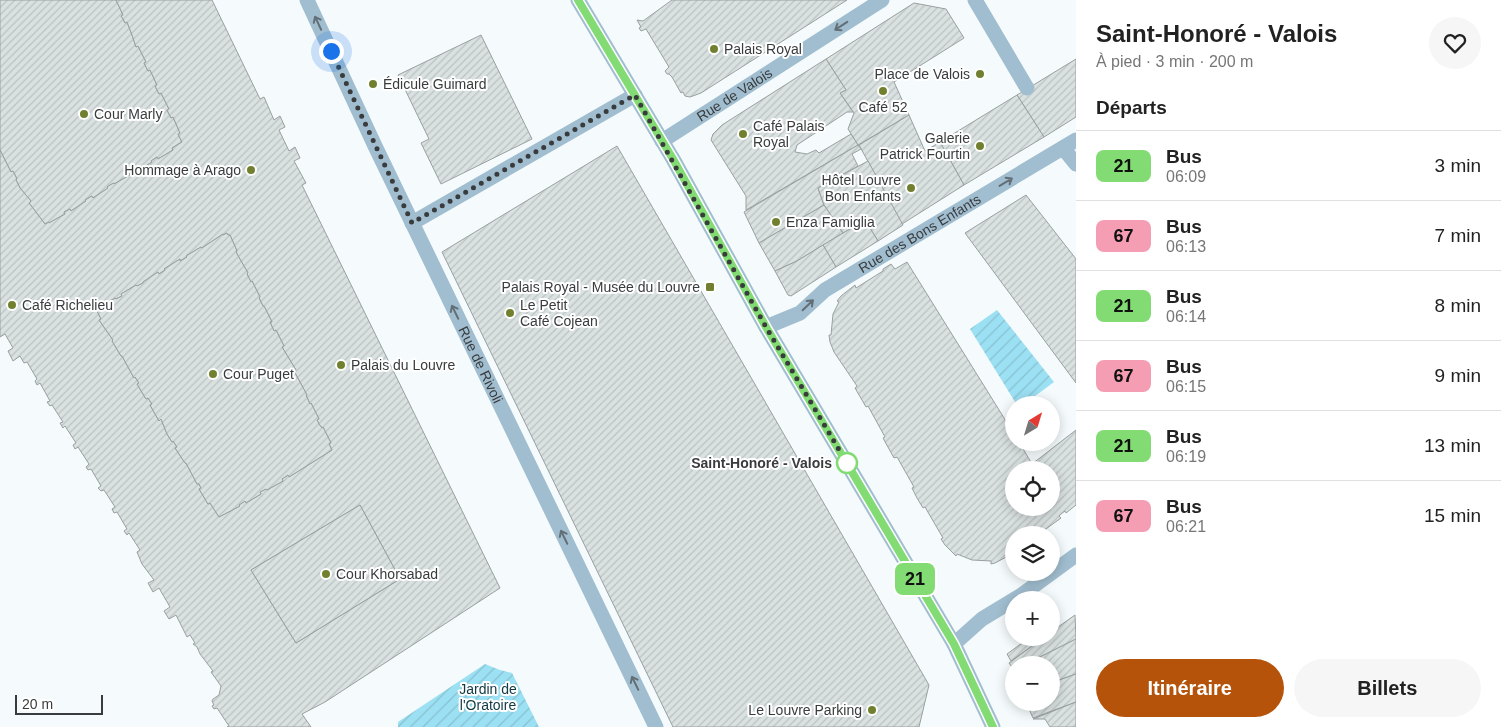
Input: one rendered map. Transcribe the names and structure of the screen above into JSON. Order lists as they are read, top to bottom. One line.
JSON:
{"streets":{"street":["Rue de Valois","Rue des Bons Enfants","Rue de Rivoli"]},"one_way":["Rue de Valois","Rue des Bons Enfants","Rue de Rivoli"],"parks":["Jardin de l'Oratoire"],"places":{"other":["Palais Royal","Place de Valois","Édicule Guimard","Café 52","Cour Marly","Café Palais Royal","Galerie Patrick Fourtin","Hommage à Arago","Hôtel Louvre Bon Enfants","Enza Famiglia","Café Richelieu","Le Petit Café Cojean","Palais du Louvre","Cour Puget","Saint-Honoré - Valois","Cour Khorsabad","Le Louvre Parking"],"transit":["Palais Royal - Musée du Louvre"]},"lines":["bus line 21"],"scale_bar":"20 m","north":"top right","page":{"on_map":"21","heading":[["Saint-Honoré - Valois","À pied · 3 min · 200 m"],"Départs"],"list":[{"mark":"21","name":"Bus","note":"06:09","value":"3 min"},{"mark":"67","name":"Bus","note":"06:13","value":"7 min"},{"mark":"21","name":"Bus","note":"06:14","value":"8 min"},{"mark":"67","name":"Bus","note":"06:15","value":"9 min"},{"mark":"21","name":"Bus","note":"06:19","value":"13 min"},{"mark":"67","name":"Bus","note":"06:21","value":"15 min"}],"map_buttons":["+","−"],"buttons":["Itinéraire","Billets"],"scale":"20 m"}}
